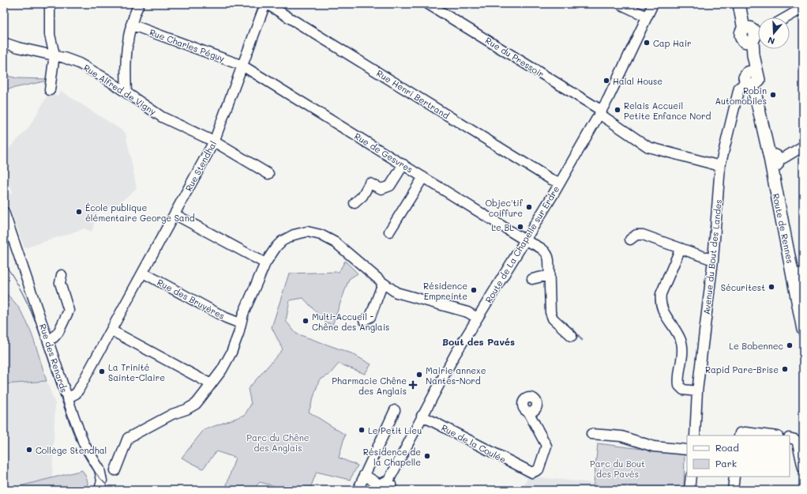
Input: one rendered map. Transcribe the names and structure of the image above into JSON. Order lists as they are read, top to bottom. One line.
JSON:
{"streets":{"main road":["Route de Rennes"],"street":["Rue Charles Péguy","Rue du Pressoir","Rue Alfred de Vigny","Rue Henri Bertrand","Rue de Gesvres","Rue Stendhal","Route de La Chapelle sur Erdre","Avenue du Bout des Landes","Rue des Bruyères","Rue des Renards","Rue de la Coulée"]},"crossings":[["Rue Charles Péguy","Rue de Gesvres"],["Rue Charles Péguy","Rue Stendhal"],["Rue du Pressoir","Route de La Chapelle sur Erdre"],["Rue du Pressoir","Avenue du Bout des Landes"],["Rue Alfred de Vigny","Rue Stendhal"],["Rue Henri Bertrand","Rue Stendhal"],["Rue Henri Bertrand","Route de La Chapelle sur Erdre"],["Rue de Gesvres","Rue Stendhal"],["Rue de Gesvres","Route de La Chapelle sur Erdre"],["Rue Stendhal","Rue des Bruyères"],["Rue Stendhal","Rue des Renards"],["Route de Rennes","Avenue du Bout des Landes"],["Route de La Chapelle sur Erdre","Rue de la Coulée"]],"districts":["Bout des Pavés"],"parks":["Parc du Chêne des Anglais","Parc du Bout des Pavés"],"places":{"other":["Cap Hair","Halal House","Robin Automobiles","Relais Accueil Petite Enfance Nord","Objec'tif coiffure","École publique élémentaire George Sand","Le BL","Sécuritest","Résidence Empreinte","Multi-Accueil - Chêne des Anglais","Le Bobennec","Rapid Pare-Brise","La Trinité Sainte-Claire","Mairie annexe Nantes-Nord","Le Petit Lieu","Collège Stendhal","Résidence de la Chapelle"],"health":["Pharmacie Chêne des Anglais"]},"legend":["Road","Park"],"north":"bottom"}
